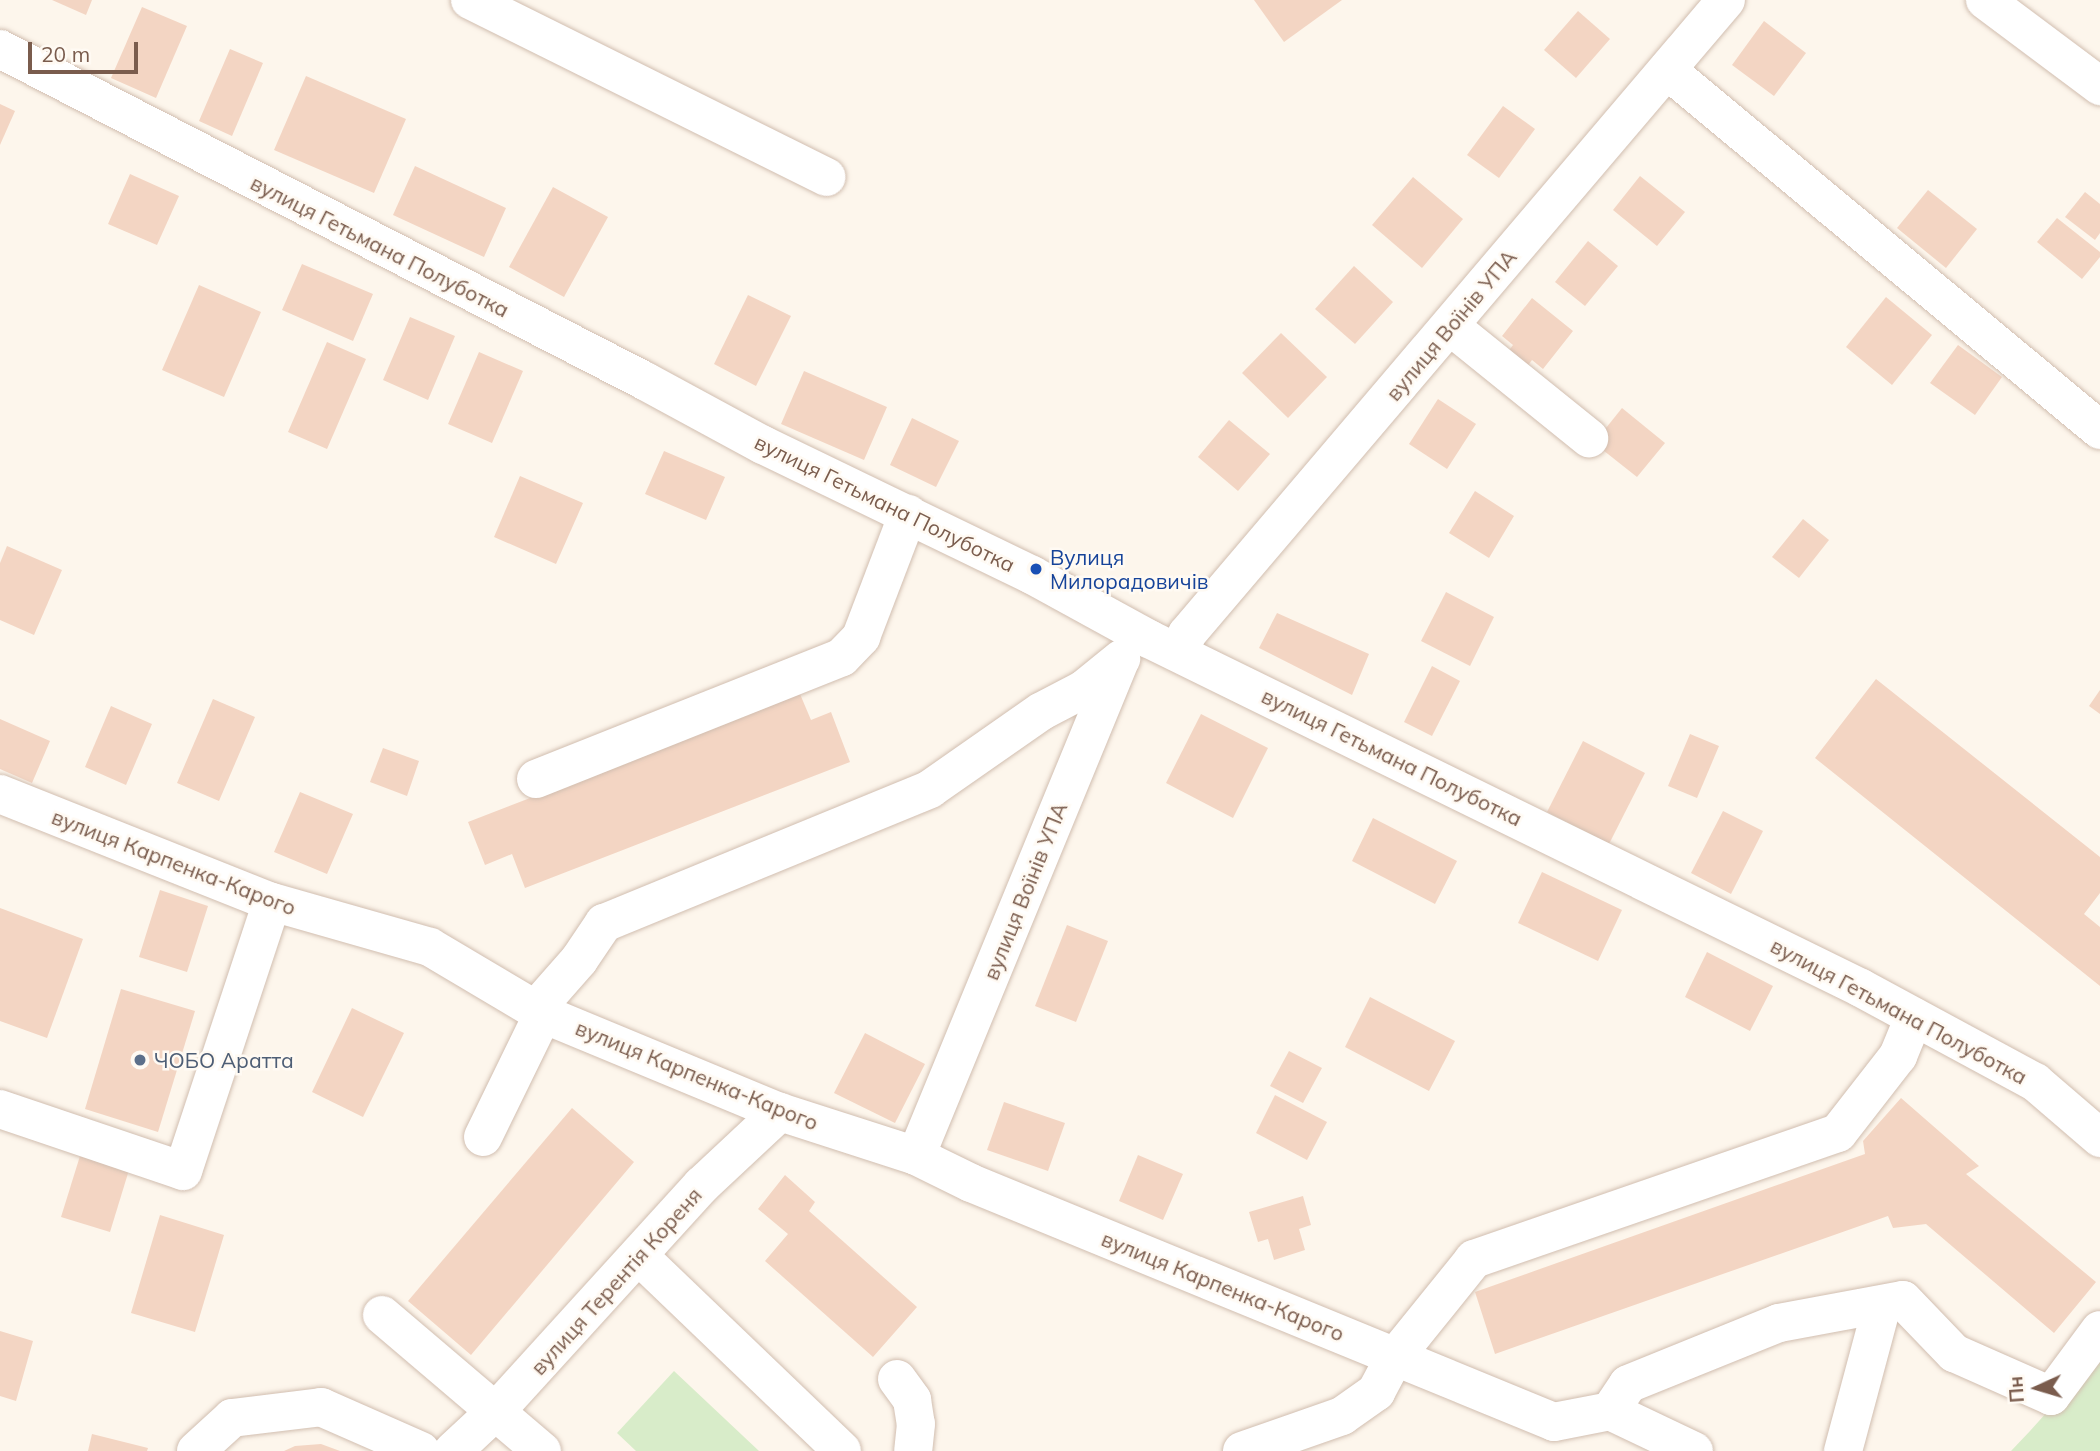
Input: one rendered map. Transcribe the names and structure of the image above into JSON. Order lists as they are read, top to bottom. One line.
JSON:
{"streets":{"street":["вулиця Гетьмана Полуботка","вулиця Воїнів УПА","вулиця Карпенка-Карого","вулиця Терентія Кореня"]},"crossings":[["вулиця Гетьмана Полуботка","вулиця Воїнів УПА"],["вулиця Воїнів УПА","вулиця Карпенка-Карого"],["вулиця Карпенка-Карого","вулиця Терентія Кореня"]],"places":["Вулиця Милорадовичів","ЧОБО Аратта"],"scale_bar":"20 m","north":"left"}
